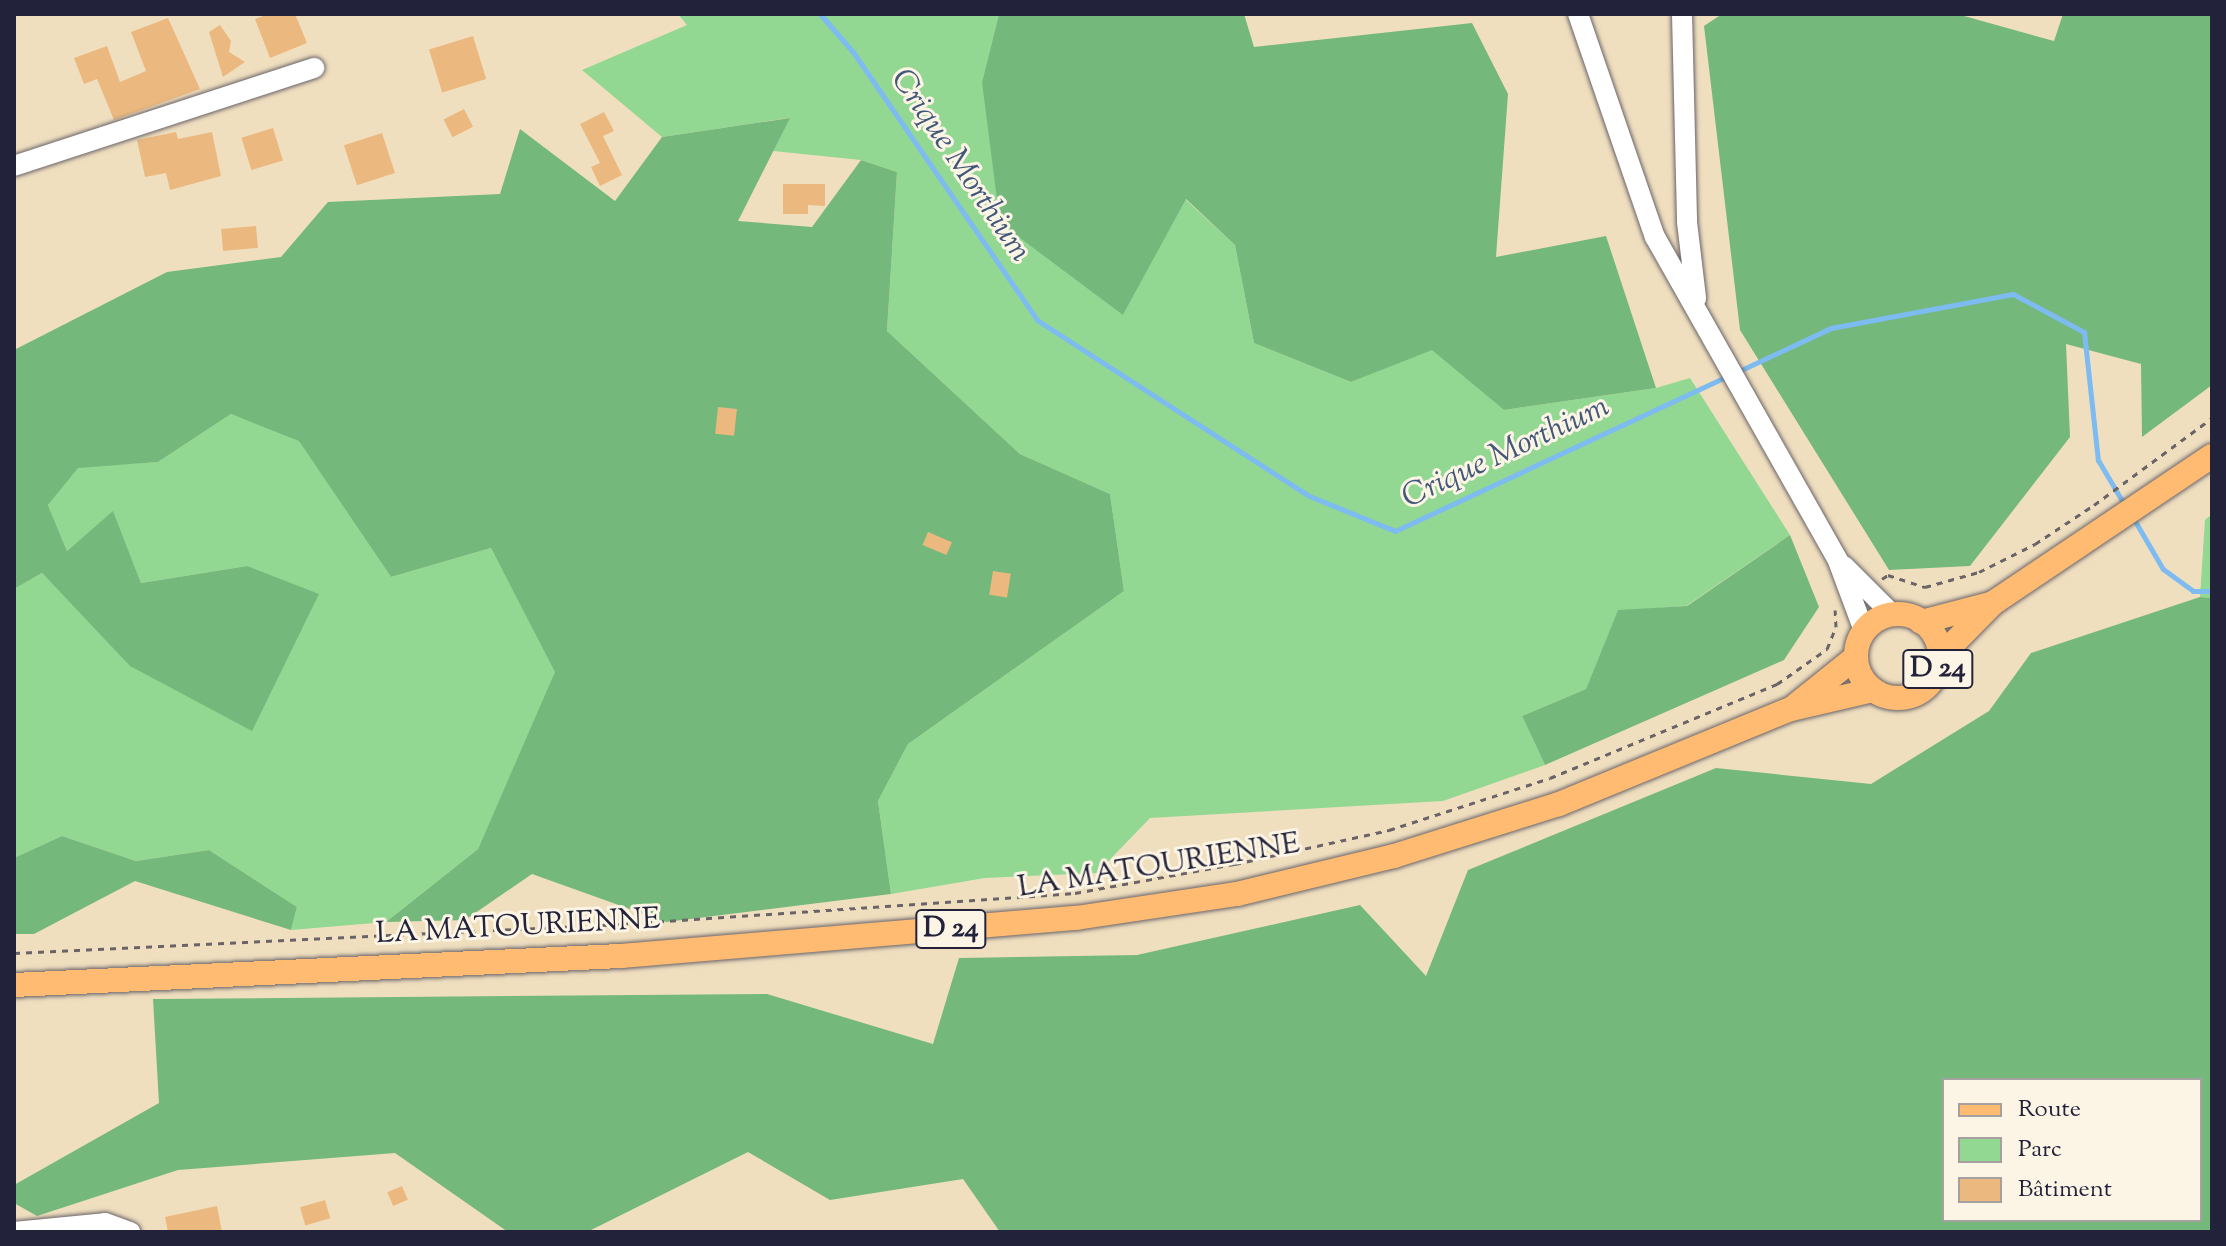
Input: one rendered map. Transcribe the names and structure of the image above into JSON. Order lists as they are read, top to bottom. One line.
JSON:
{"streets":{"main road":["D 24","LA MATOURIENNE"]},"crossings":[["D 24","LA MATOURIENNE"]],"water":["Crique Morthium"],"legend":["Route","Parc","Bâtiment"]}
